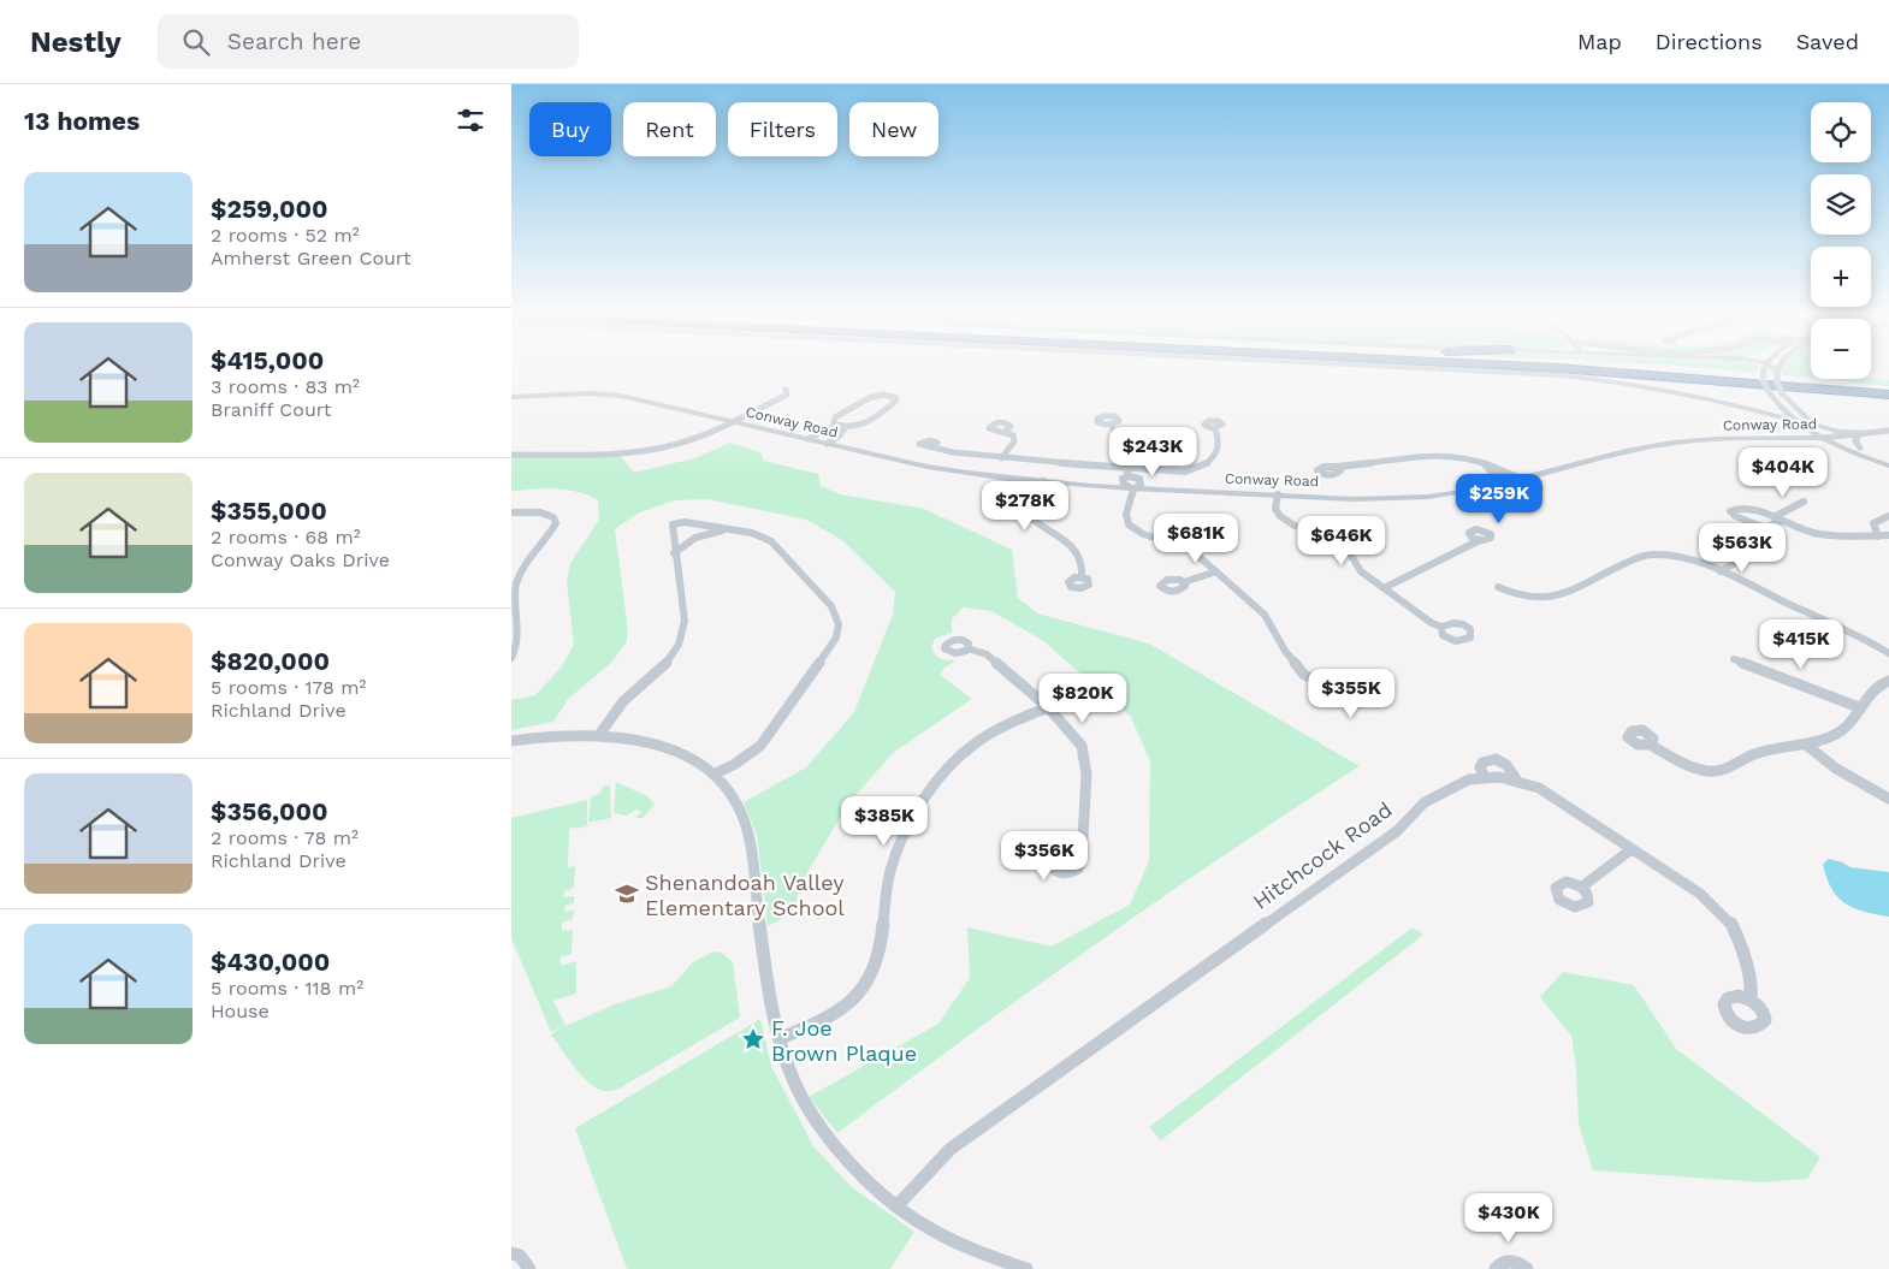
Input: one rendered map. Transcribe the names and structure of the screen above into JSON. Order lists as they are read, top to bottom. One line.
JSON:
{"streets":{"street":["Conway Road","Hitchcock Road"]},"places":{"school or university":["Shenandoah Valley Elementary School"],"place":["F. Joe Brown Plaque"]},"page":{"header":"Nestly","search":"Search here","nav":["Map","Directions","Saved"],"heading":"13 homes","map_buttons":["+","−"],"chip":["Buy","Rent","Filters","New"],"list":[{"name":"$259,000","note":"2 rooms · 52 m² · Amherst Green Court"},{"name":"$415,000","note":"3 rooms · 83 m² · Braniff Court"},{"name":"$355,000","note":"2 rooms · 68 m² · Conway Oaks Drive"},{"name":"$820,000","note":"5 rooms · 178 m² · Richland Drive"},{"name":"$356,000","note":"2 rooms · 78 m² · Richland Drive"},{"name":"$430,000","note":"5 rooms · 118 m² · House"}],"price":["$243K","$404K","$259K","$278K","$681K","$646K","$563K","$415K","$355K","$820K","$385K","$356K","$430K"]}}
